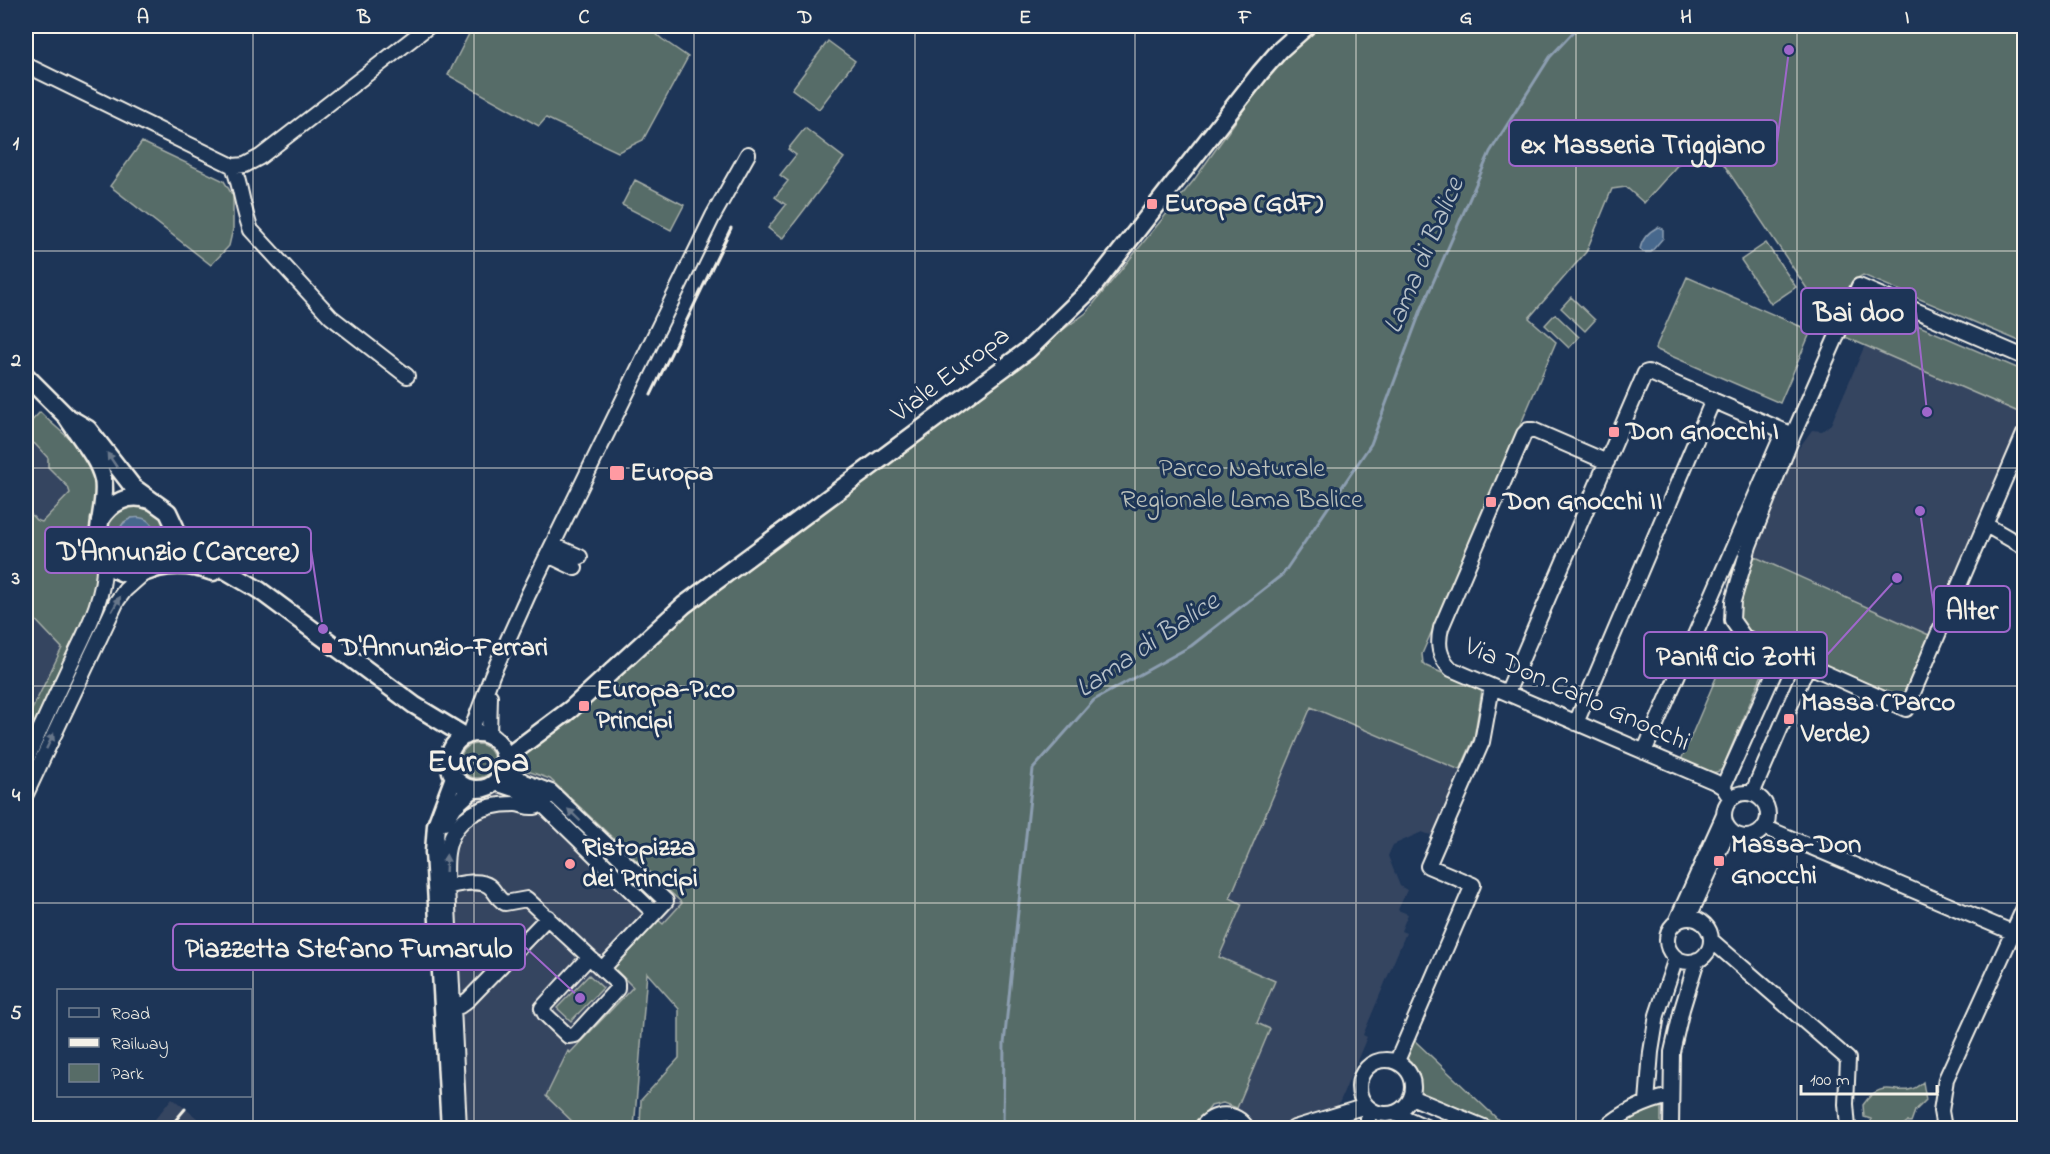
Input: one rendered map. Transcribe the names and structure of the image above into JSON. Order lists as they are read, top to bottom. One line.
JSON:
{"streets":{"main road":["Viale Europa"],"street":["Via Don Carlo Gnocchi"]},"districts":["Europa"],"water":["Lama di Balice"],"parks":["Parco Naturale Regionale Lama Balice"],"places":{"other":["ex Masseria Triggiano","Bai doo","Alter","Panificio Zotti","D'Annunzio (Carcere)","Ristopizza dei Principi","Piazzetta Stefano Fumarulo"],"transit":["Europa (GdF)","Don Gnocchi I","Europa","Don Gnocchi II","D'Annunzio-Ferrari","Europa-P.co Principi","Massa (Parco Verde)","Massa-Don Gnocchi"]},"legend":["Road","Railway","Park"],"scale_bar":"100 m","grid":{"columns":["A","B","C","D","E","F","G","H","I"],"rows":["1","2","3","4","5"]}}
